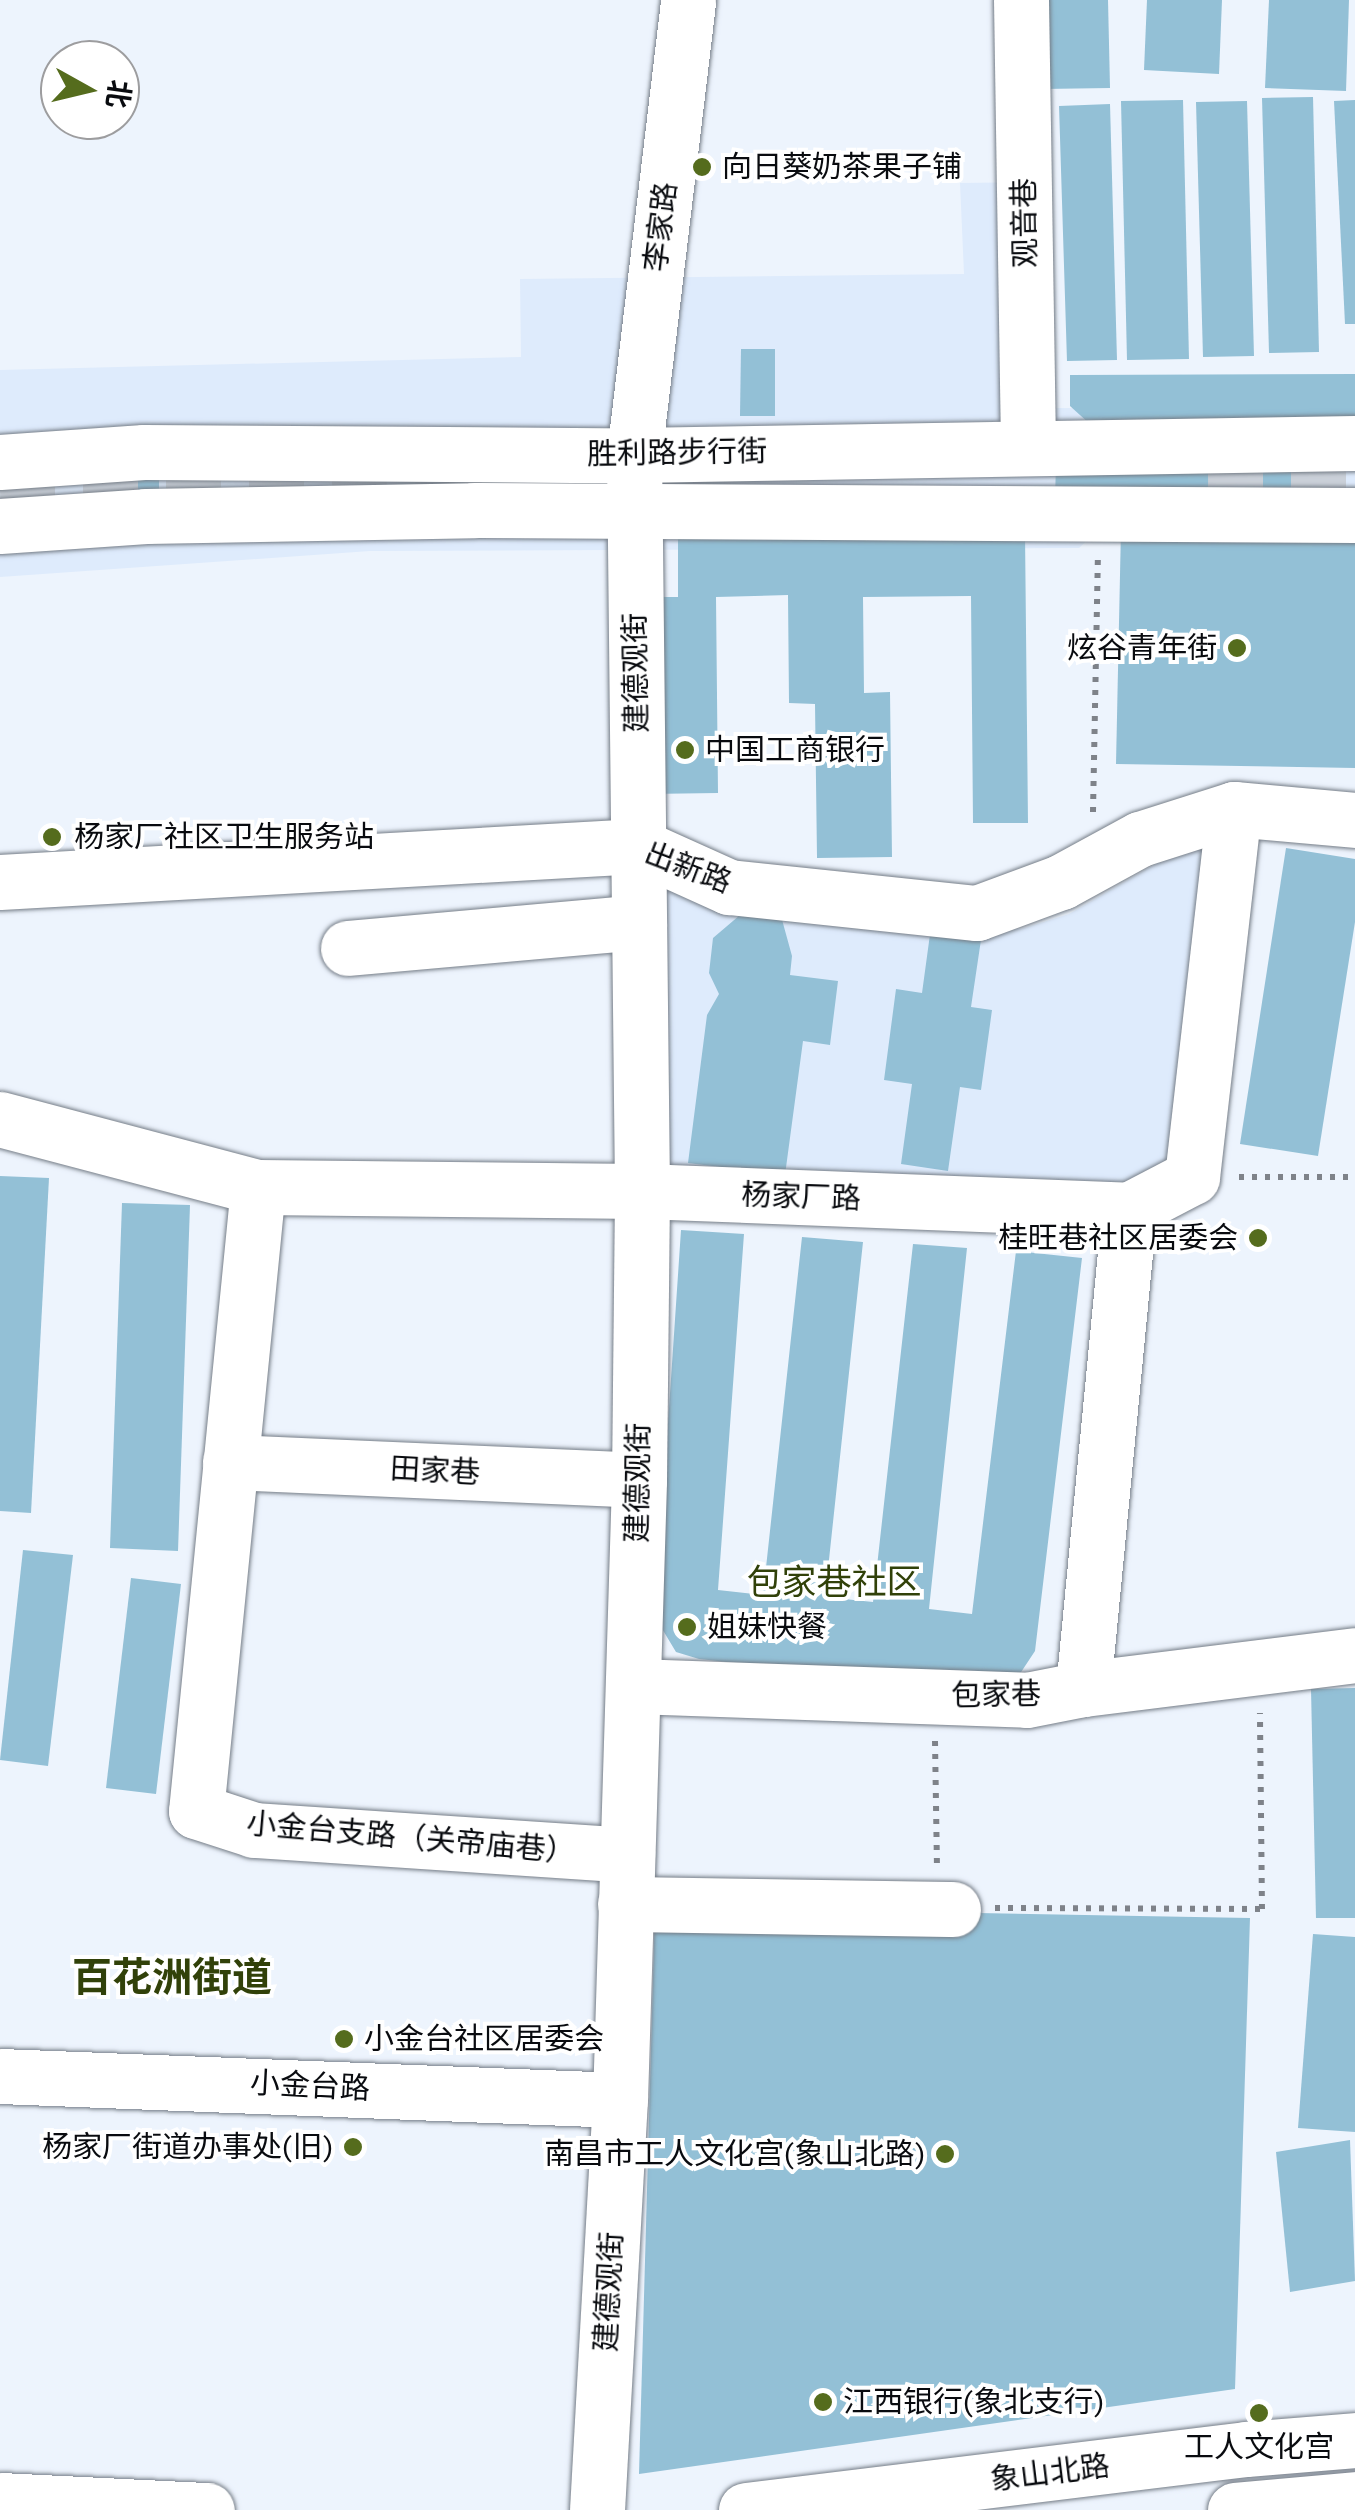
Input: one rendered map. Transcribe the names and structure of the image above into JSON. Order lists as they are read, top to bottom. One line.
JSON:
{"streets":{"street":["观音巷","李家路","胜利路步行街","建德观街","出新路","杨家厂路","田家巷","包家巷","小金台支路（关帝庙巷）","小金台路","象山北路"]},"crossings":[["观音巷","胜利路步行街"],["李家路","胜利路步行街"],["李家路","建德观街"],["胜利路步行街","建德观街"],["建德观街","出新路"],["建德观街","杨家厂路"],["建德观街","田家巷"],["建德观街","包家巷"],["建德观街","小金台支路（关帝庙巷）"],["建德观街","小金台路"],["田家巷","小金台支路（关帝庙巷）"]],"districts":["包家巷社区","百花洲街道"],"places":["向日葵奶茶果子铺","炫谷青年街","中国工商银行","杨家厂社区卫生服务站","桂旺巷社区居委会","姐妹快餐","小金台社区居委会","杨家厂街道办事处(旧)","南昌市工人文化宫(象山北路)","江西银行(象北支行)","工人文化宫"],"north":"right"}
